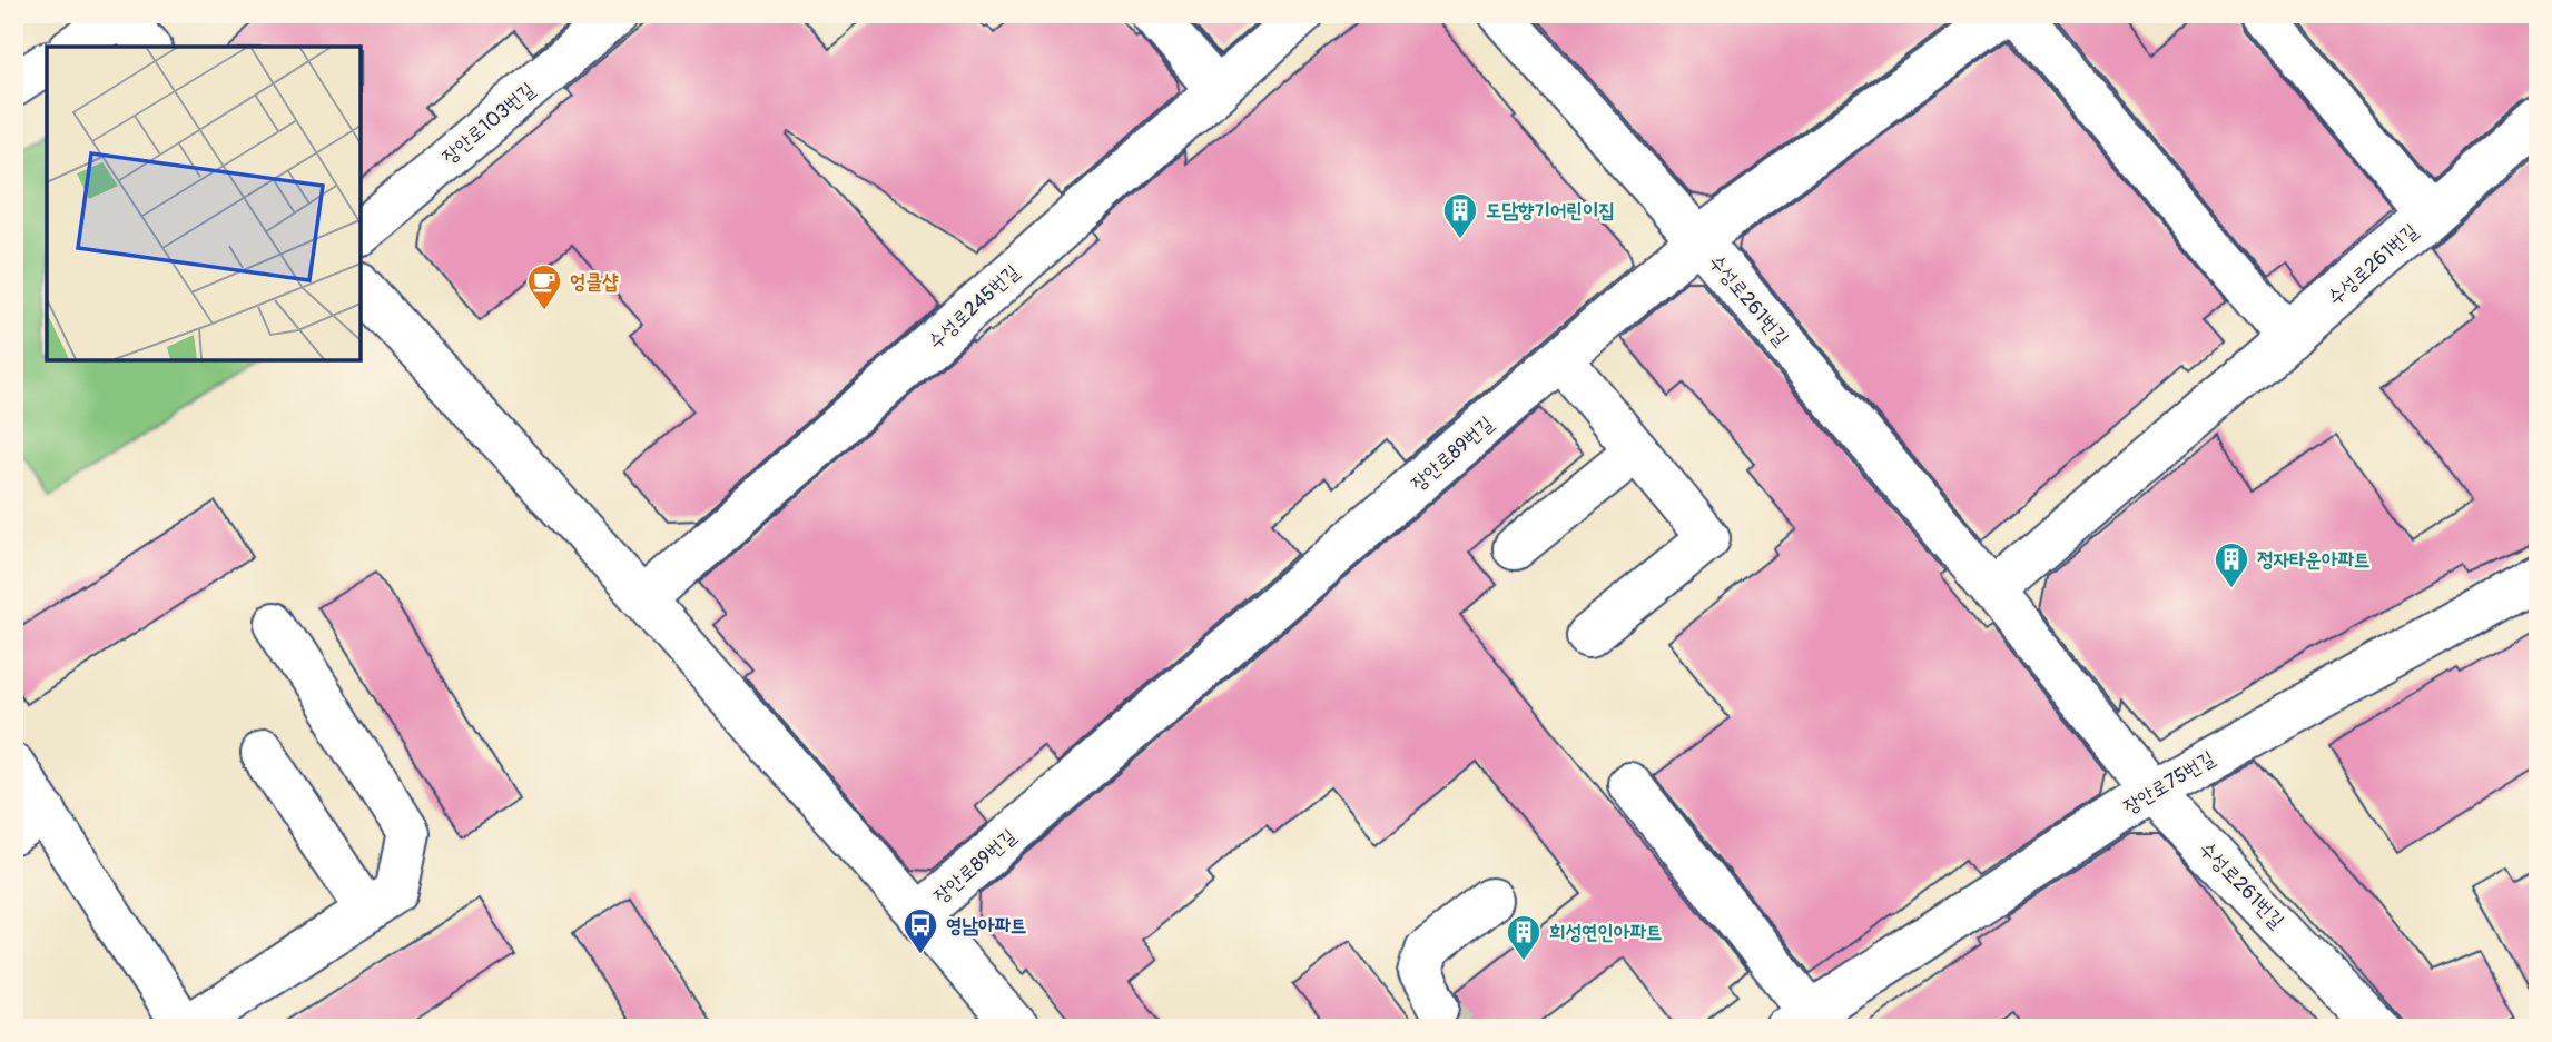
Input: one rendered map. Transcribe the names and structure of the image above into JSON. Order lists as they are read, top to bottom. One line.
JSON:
{"streets":{"street":["장안로103번길","수성로261번길","수성로245번길","장안로89번길","장안로75번길"]},"crossings":[["수성로261번길","장안로89번길"],["수성로261번길","장안로75번길"]],"places":{"building":["도담향기어린이집","정자타운아파트","희성연인아파트"],"cafe":["엉클샵"],"bus stop":["영남아파트"]}}
